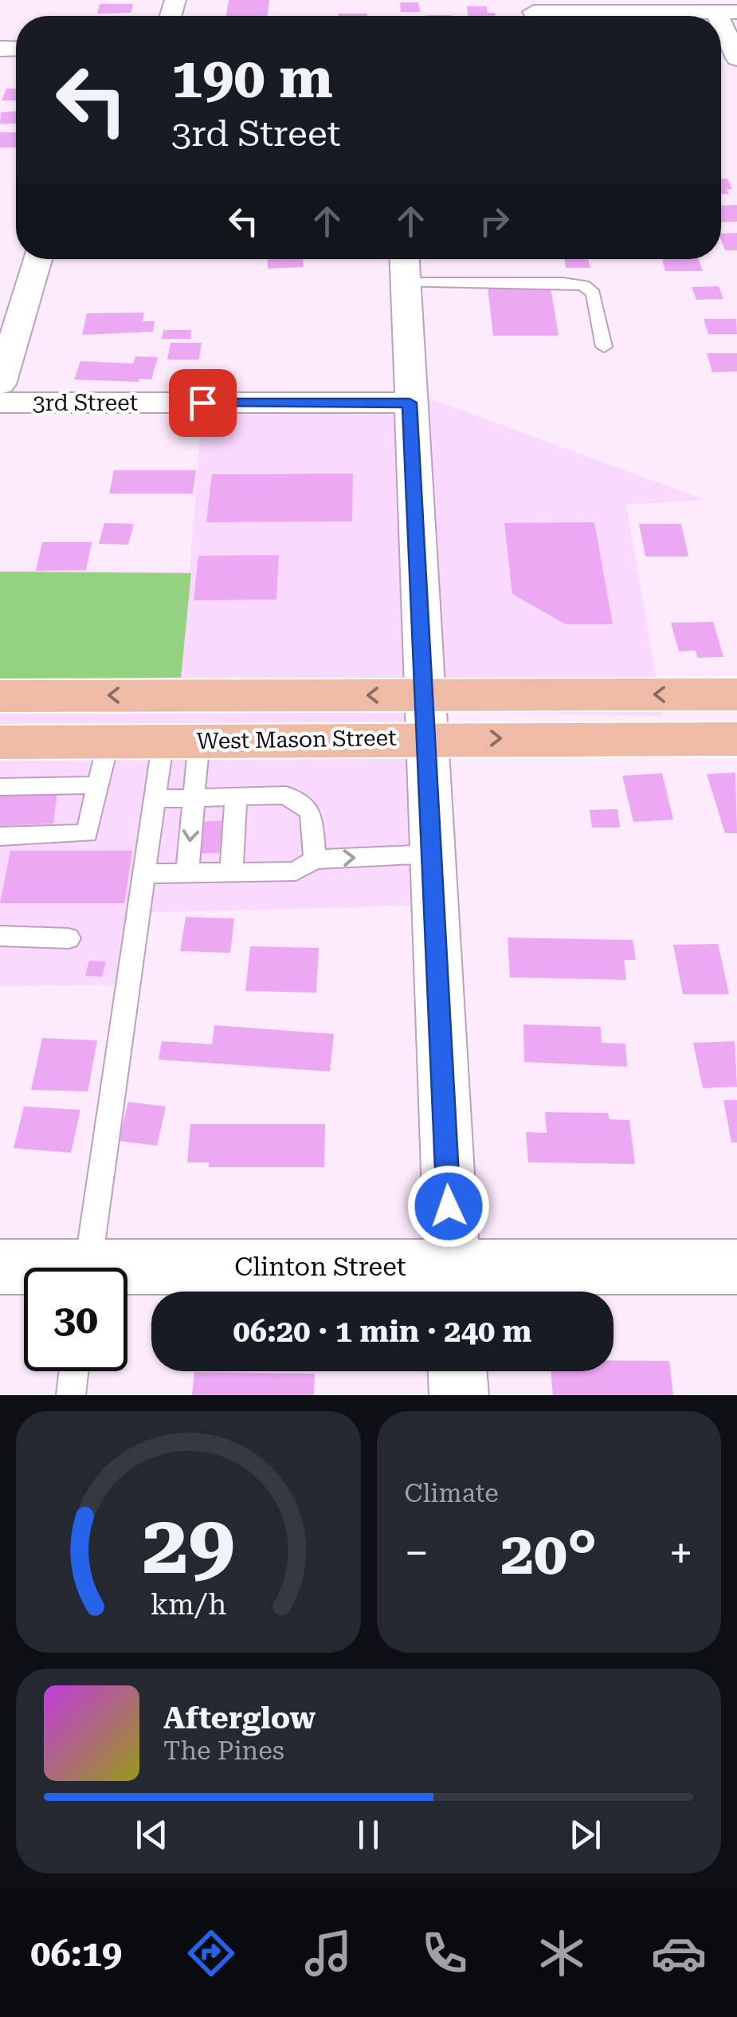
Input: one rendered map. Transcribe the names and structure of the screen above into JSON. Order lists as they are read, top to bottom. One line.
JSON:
{"streets":{"main road":["West Mason Street"],"street":["3rd Street","Clinton Street"]},"page":{"turn":["190 m","3rd Street"],"limit":"30","trip":"06:20 · 1 min · 240 m","tile":"Climate","heat":["−","20°","+"],"song":["Afterglow","The Pines"],"tabs":"06:19","gauge":["29","km/h"]}}
